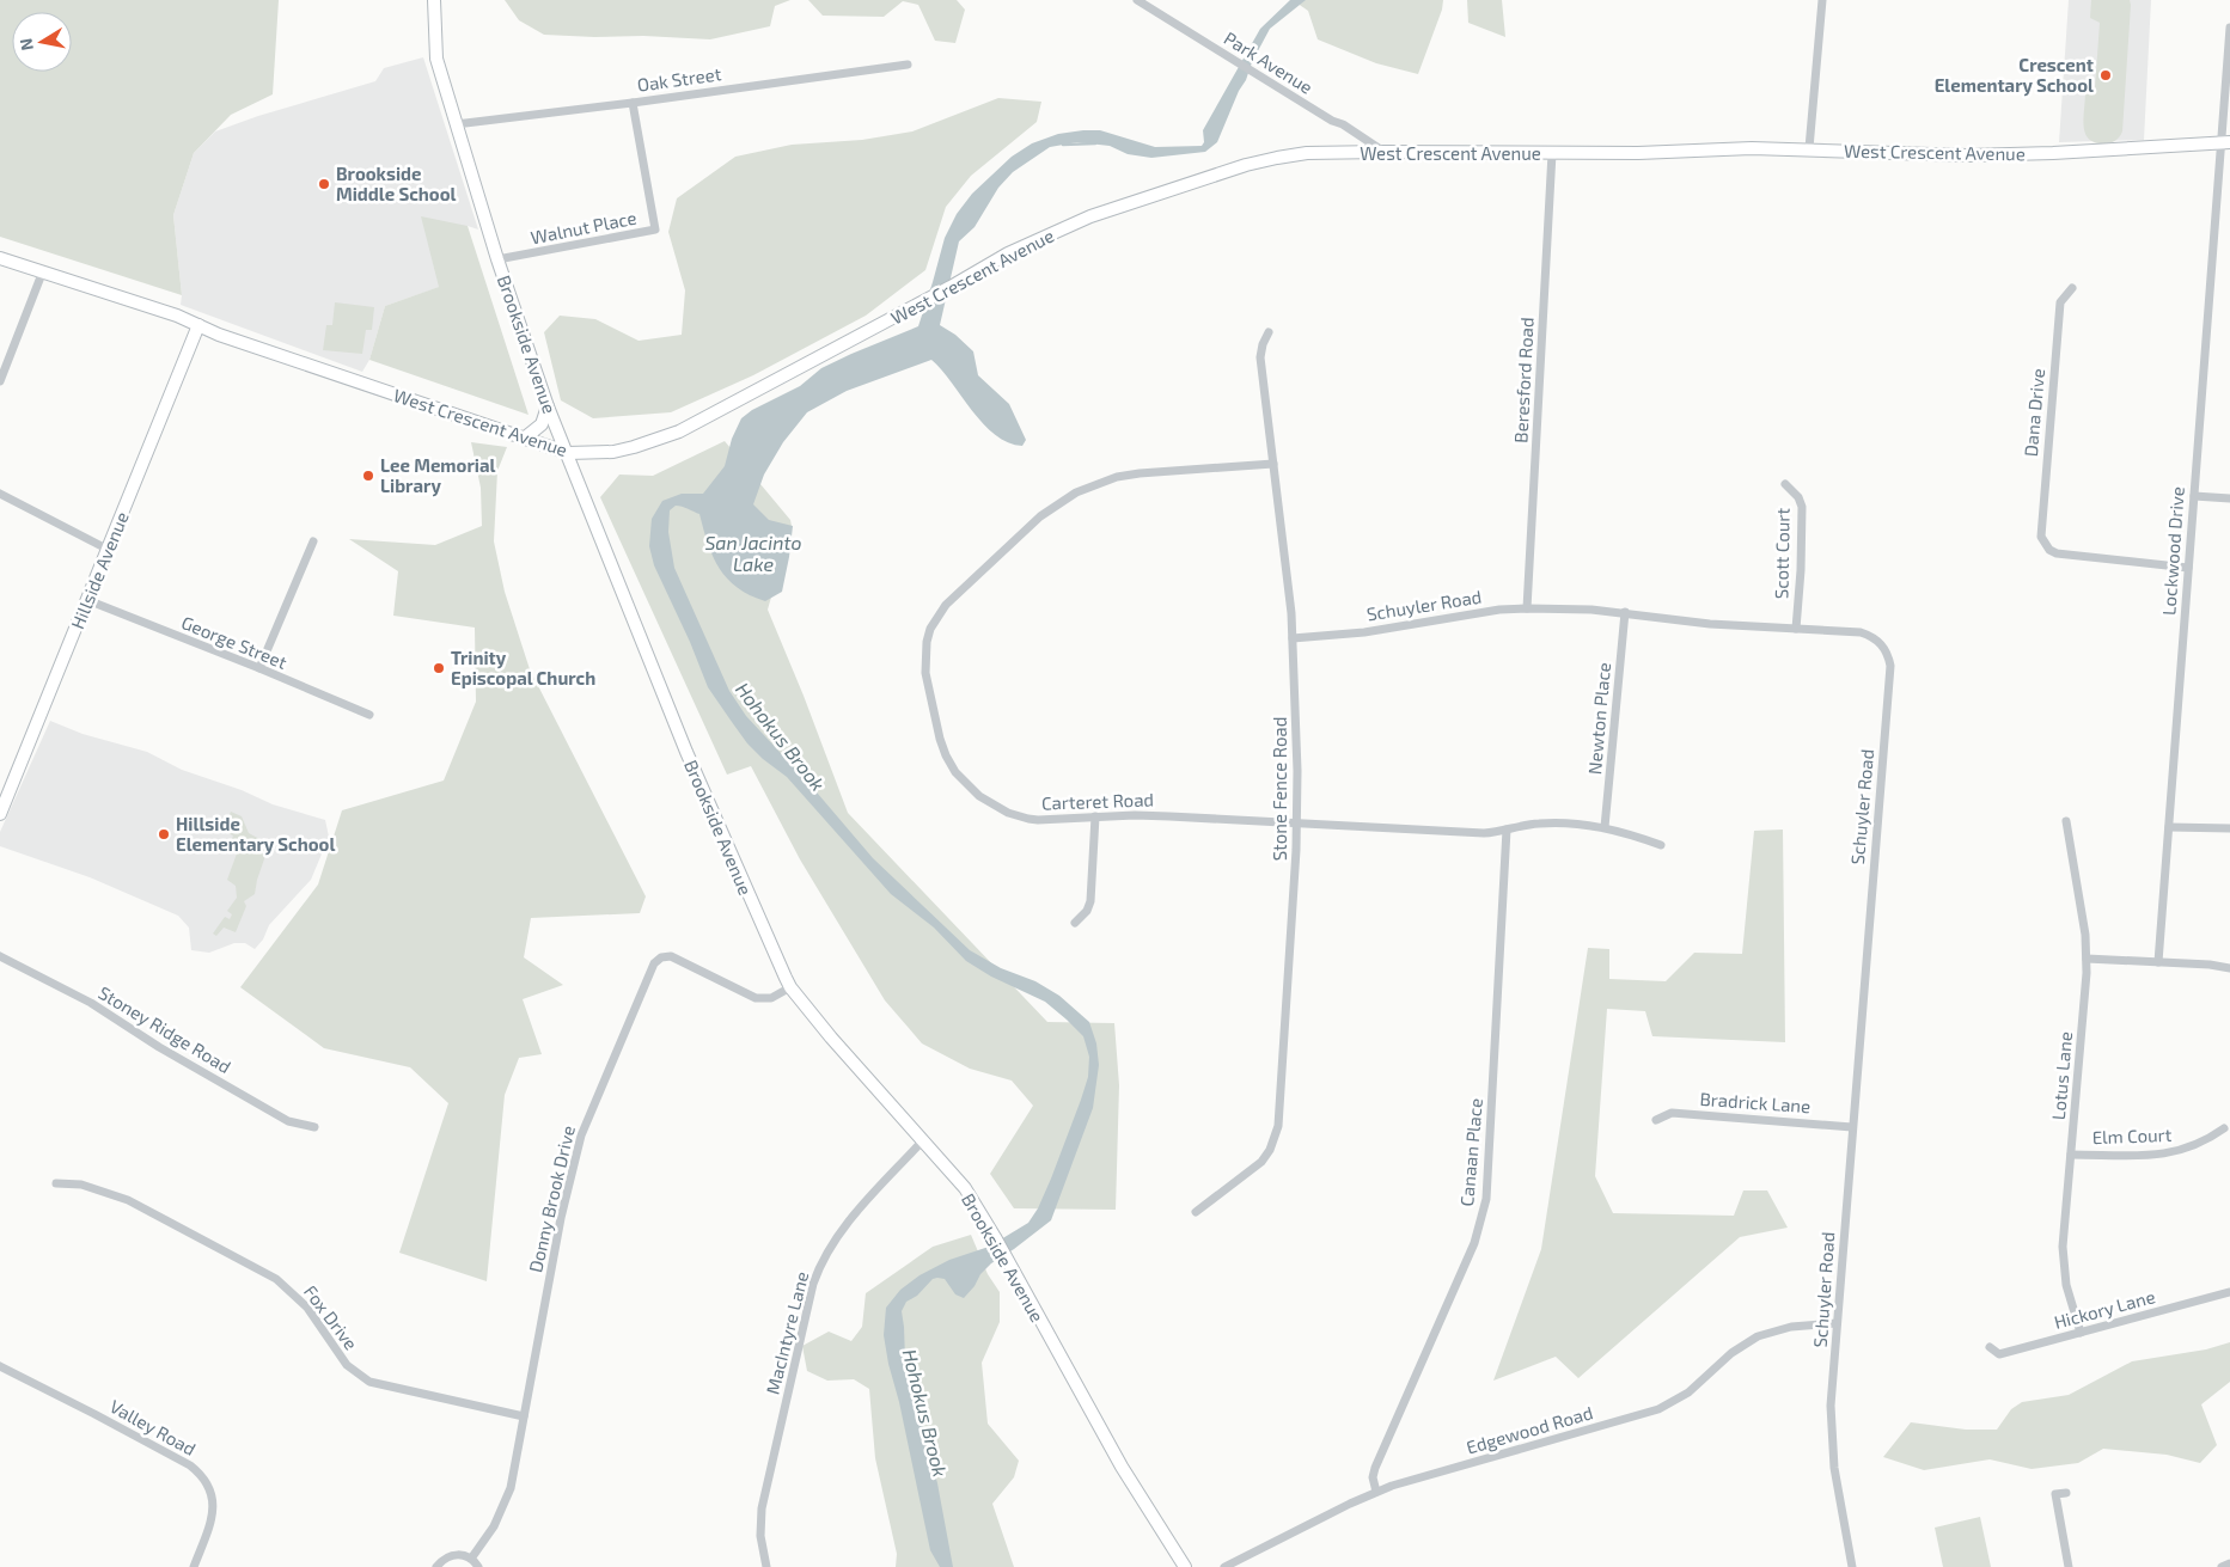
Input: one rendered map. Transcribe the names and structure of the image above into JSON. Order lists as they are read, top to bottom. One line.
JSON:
{"streets":{"main road":["West Crescent Avenue","Brookside Avenue","Hillside Avenue"],"street":["Park Avenue","Oak Street","Walnut Place","Beresford Road","Dana Drive","Lockwood Drive","Scott Court","Schuyler Road","George Street","Newton Place","Stone Fence Road","Carteret Road","Stoney Ridge Road","Lotus Lane","Bradrick Lane","Elm Court","Canaan Place","Donny Brook Drive","Hickory Lane","Fox Drive","MacIntyre Lane","Valley Road","Edgewood Road"]},"crossings":[["Park Avenue","West Crescent Avenue"],["Oak Street","Walnut Place"],["Oak Street","Brookside Avenue"],["West Crescent Avenue","Brookside Avenue"],["West Crescent Avenue","Beresford Road"],["West Crescent Avenue","Lockwood Drive"],["West Crescent Avenue","Hillside Avenue"],["Walnut Place","Brookside Avenue"],["Brookside Avenue","Donny Brook Drive"],["Brookside Avenue","MacIntyre Lane"],["Beresford Road","Schuyler Road"],["Dana Drive","Lockwood Drive"],["Scott Court","Schuyler Road"],["Hillside Avenue","George Street"],["Schuyler Road","Newton Place"],["Schuyler Road","Stone Fence Road"],["Schuyler Road","Bradrick Lane"],["Schuyler Road","Edgewood Road"],["Newton Place","Carteret Road"],["Stone Fence Road","Carteret Road"],["Carteret Road","Canaan Place"],["Lotus Lane","Elm Court"],["Lotus Lane","Hickory Lane"],["Canaan Place","Edgewood Road"],["Donny Brook Drive","Fox Drive"]],"water":["San Jacinto Lake","Hohokus Brook"],"places":["Crescent Elementary School","Brookside Middle School","Lee Memorial Library","Trinity Episcopal Church","Hillside Elementary School"],"north":"left"}
